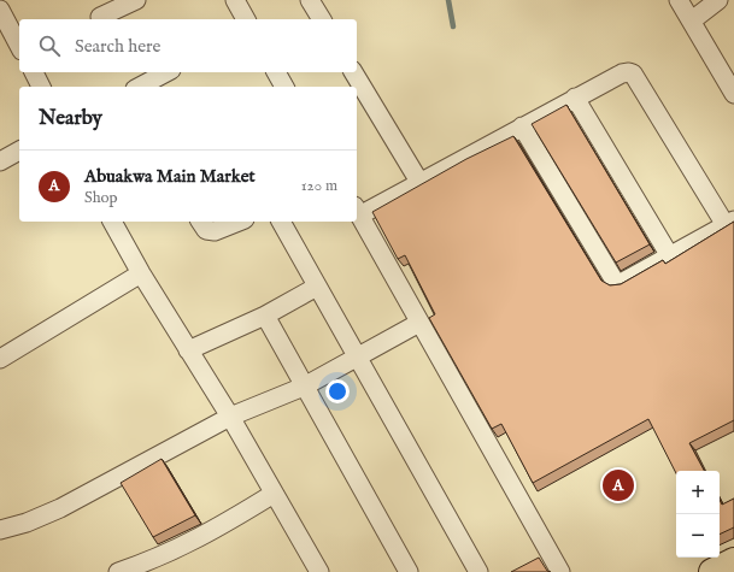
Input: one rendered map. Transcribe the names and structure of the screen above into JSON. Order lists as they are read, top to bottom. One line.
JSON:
{"page":{"search":"Search here","heading":"Nearby","list":[{"mark":"A","name":"Abuakwa Main Market","note":"Shop","value":"120 m"}],"pins":"A","map_buttons":["+","−"]}}
